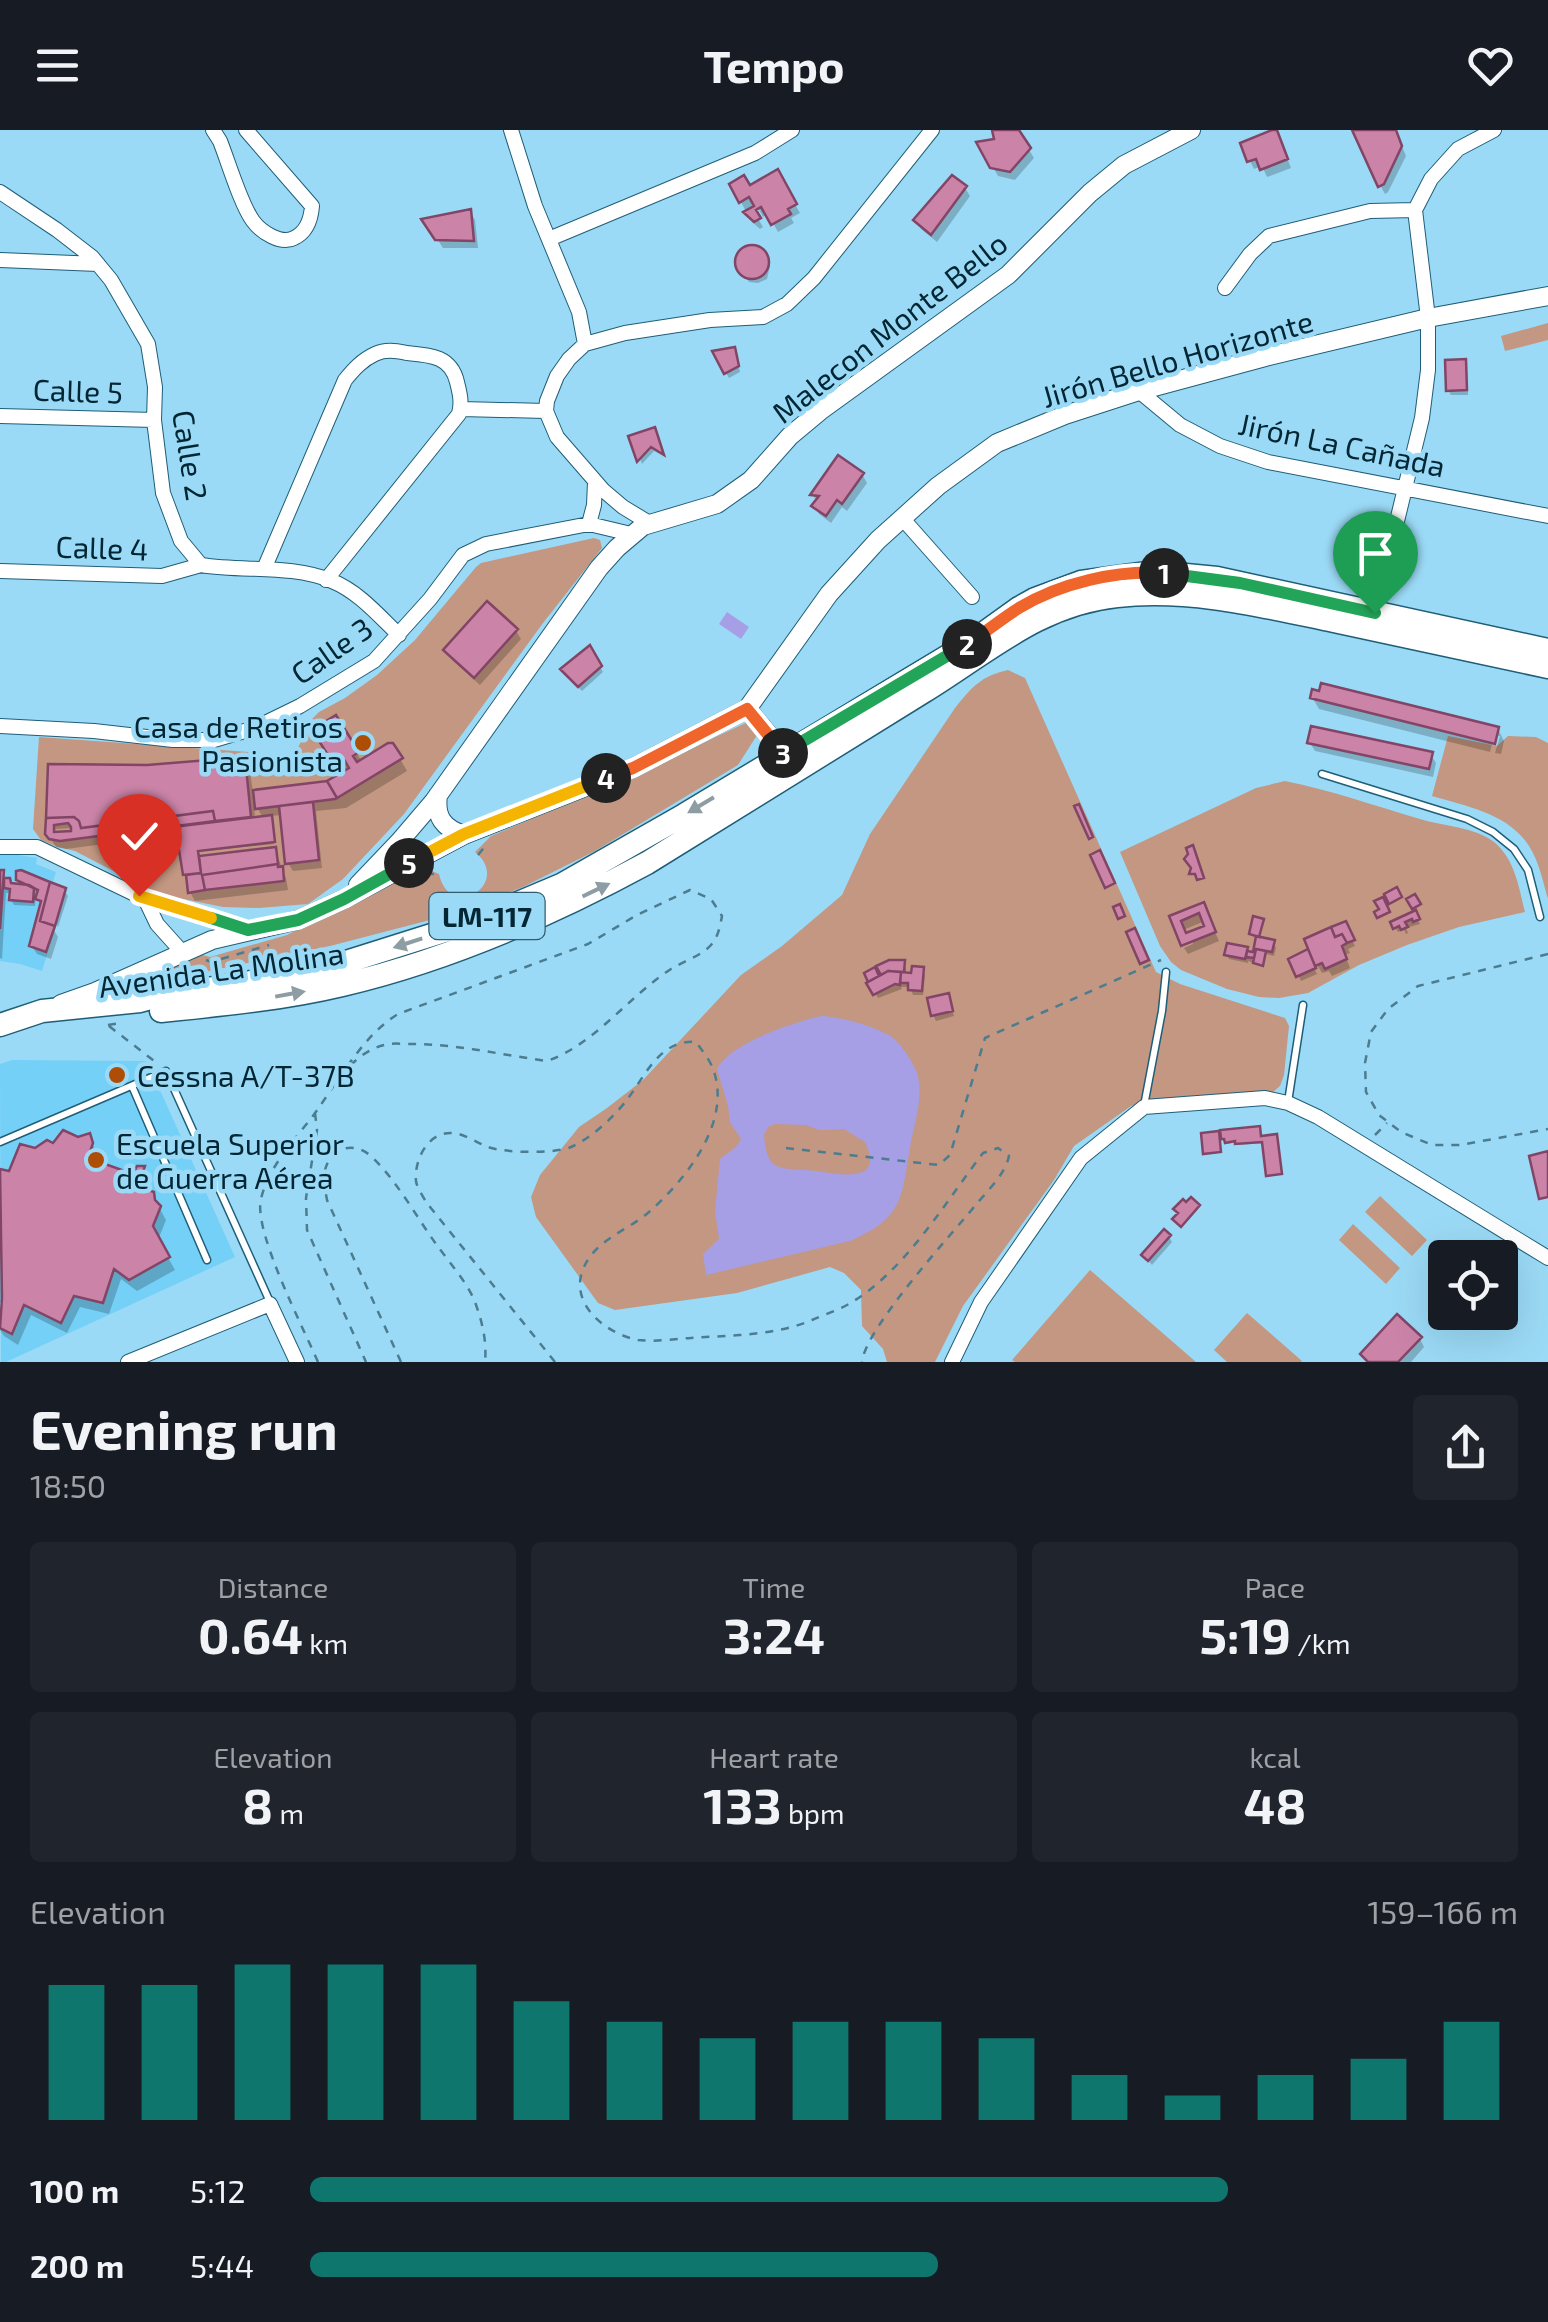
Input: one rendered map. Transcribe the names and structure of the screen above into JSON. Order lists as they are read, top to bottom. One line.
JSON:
{"streets":{"main road":["LM-117","Avenida La Molina"],"street":["Malecon Monte Bello","Jirón Bello Horizonte","Calle 5","Jirón La Cañada","Calle 2","Calle 4","Calle 3"]},"crossings":[["Malecon Monte Bello","Jirón Bello Horizonte"],["Jirón Bello Horizonte","Jirón La Cañada"],["Jirón Bello Horizonte","Avenida La Molina"],["Calle 5","Calle 2"],["Calle 2","Calle 4"]],"places":["Casa de Retiros Pasionista","Cessna A/T-37B","Escuela Superior de Guerra Aérea"],"page":{"header":"Tempo","pins":["1","2","3","4","5"],"heading":["Evening run","18:50"],"stats":[["Distance","0.64 km"],["Time","3:24"],["Pace","5:19 /km"],["Elevation","8 m"],["Heart rate","133 bpm"],["kcal","48"]],"chart":["Elevation","159–166 m"],"list":[{"name":"100 m","note":"5:12"},{"name":"200 m","note":"5:44"}]}}
